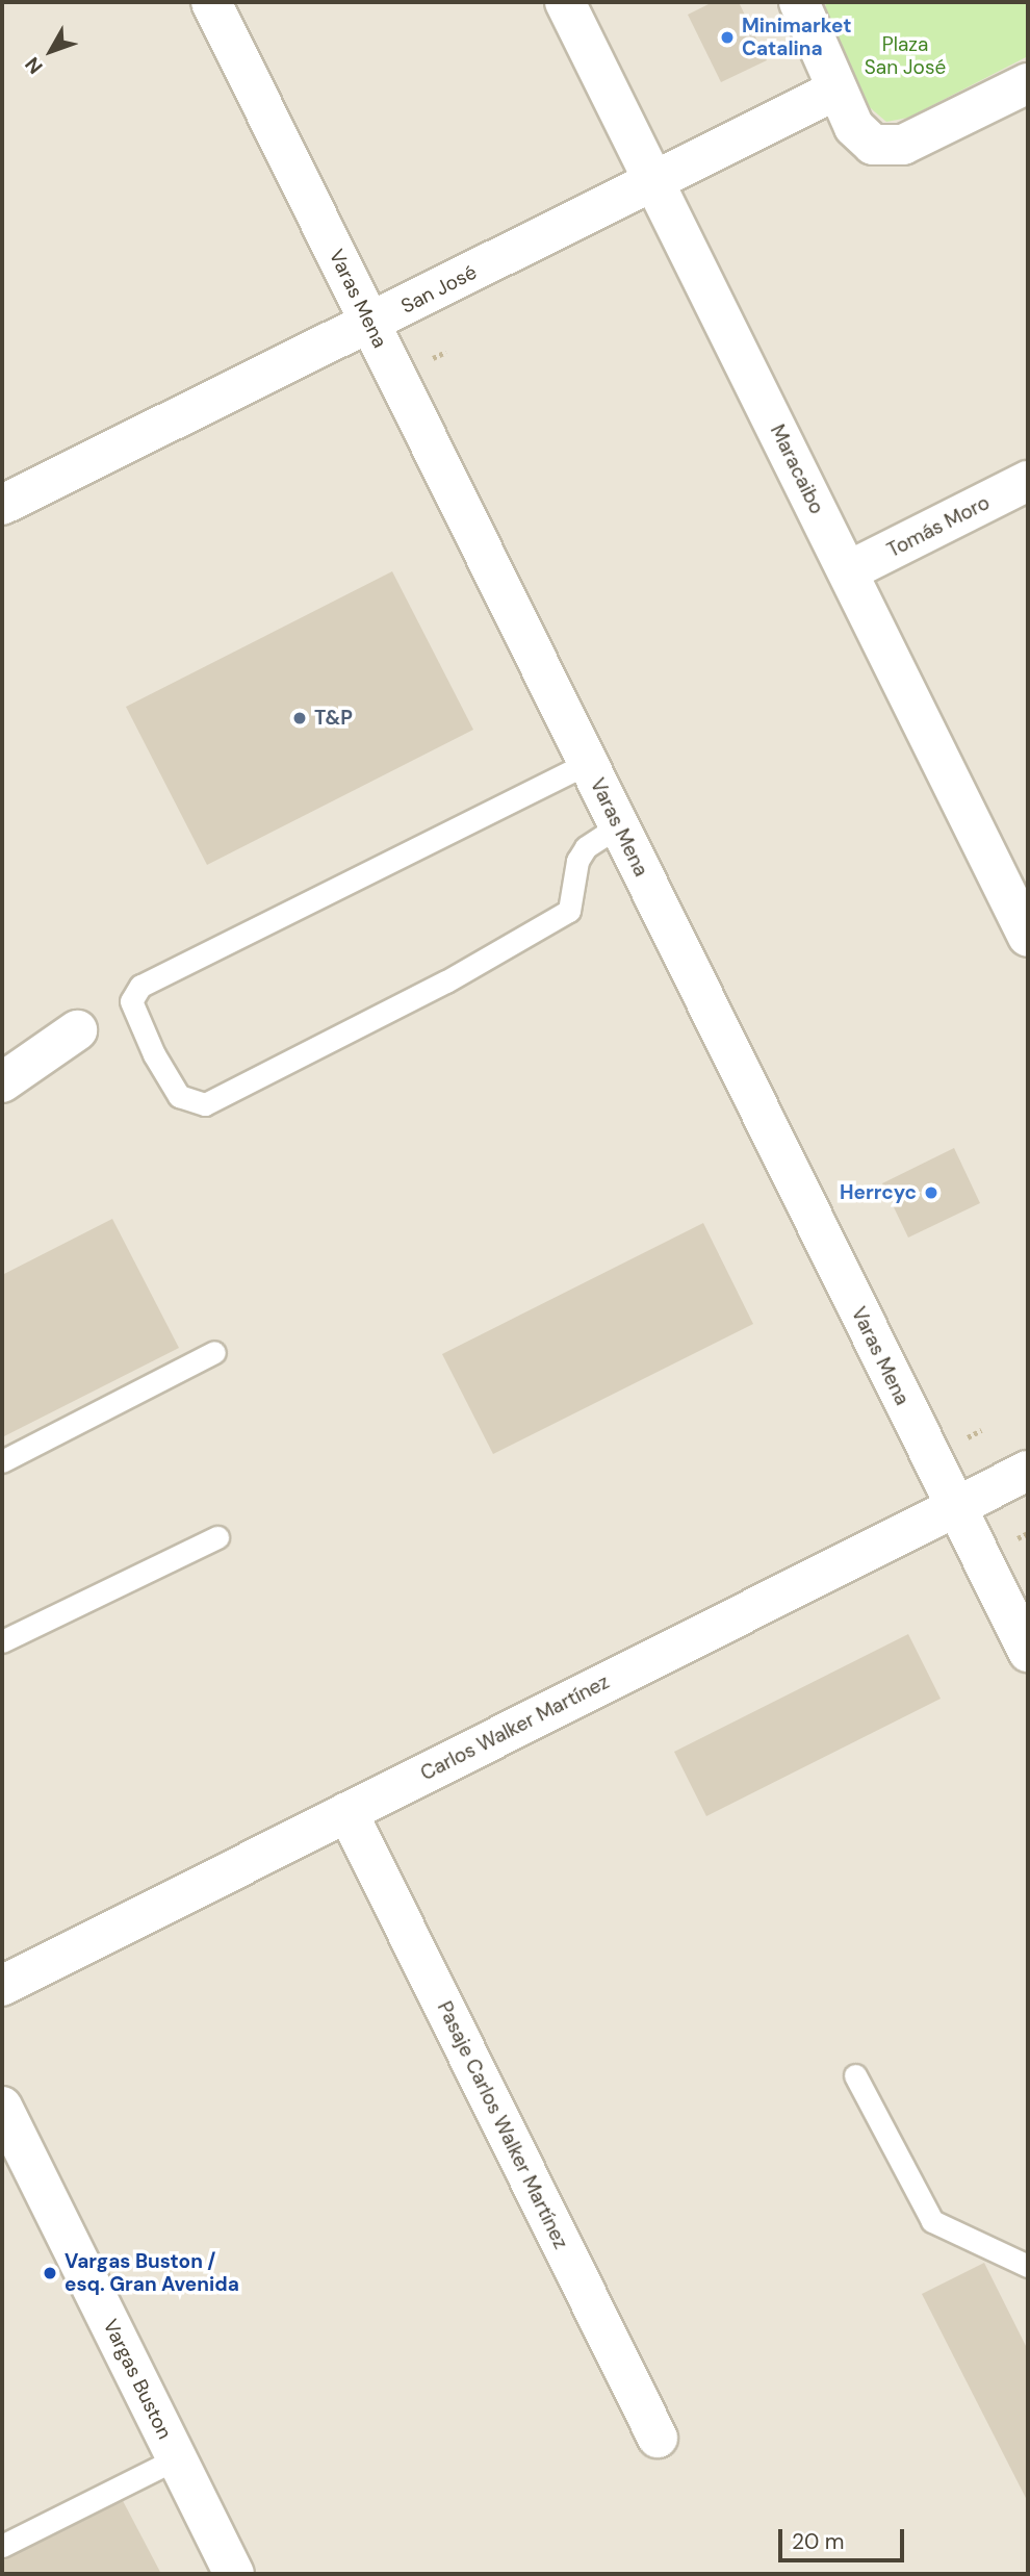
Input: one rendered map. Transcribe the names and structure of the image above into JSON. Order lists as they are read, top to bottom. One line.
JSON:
{"streets":{"street":["San José","Varas Mena","Maracaibo","Tomás Moro","Carlos Walker Martínez","Pasaje Carlos Walker Martínez","Vargas Buston"]},"crossings":[["San José","Varas Mena"],["San José","Maracaibo"],["Varas Mena","Carlos Walker Martínez"],["Maracaibo","Tomás Moro"],["Carlos Walker Martínez","Pasaje Carlos Walker Martínez"]],"parks":["Plaza San José"],"places":["Minimarket Catalina","T&P","Herrcyc","Vargas Buston / esq. Gran Avenida"],"scale_bar":"20 m","north":"bottom left"}
